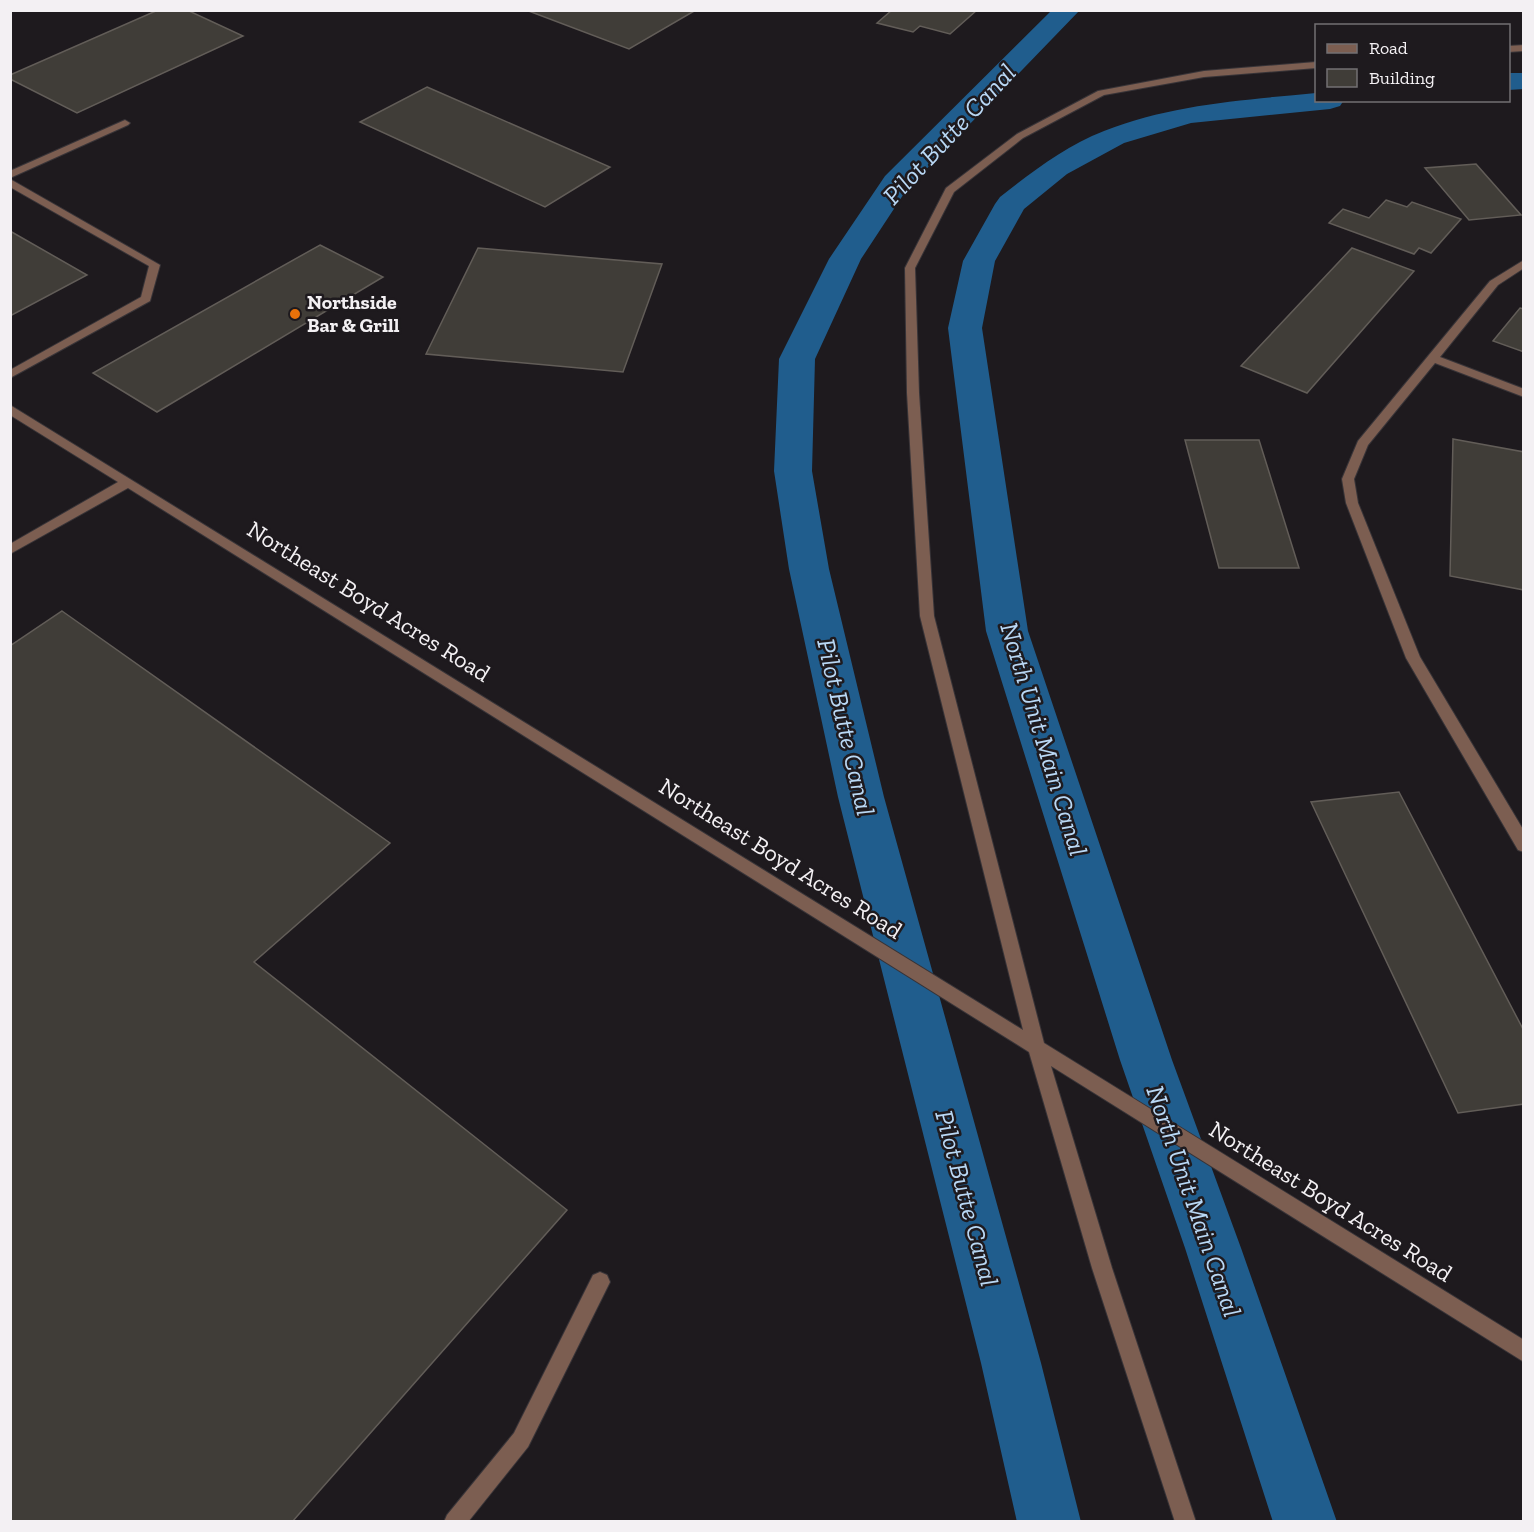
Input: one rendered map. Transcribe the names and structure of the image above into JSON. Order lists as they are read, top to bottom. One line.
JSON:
{"streets":{"street":["Northeast Boyd Acres Road"]},"water":["Pilot Butte Canal","North Unit Main Canal"],"places":["Northside Bar & Grill"],"legend":["Road","Building"]}
